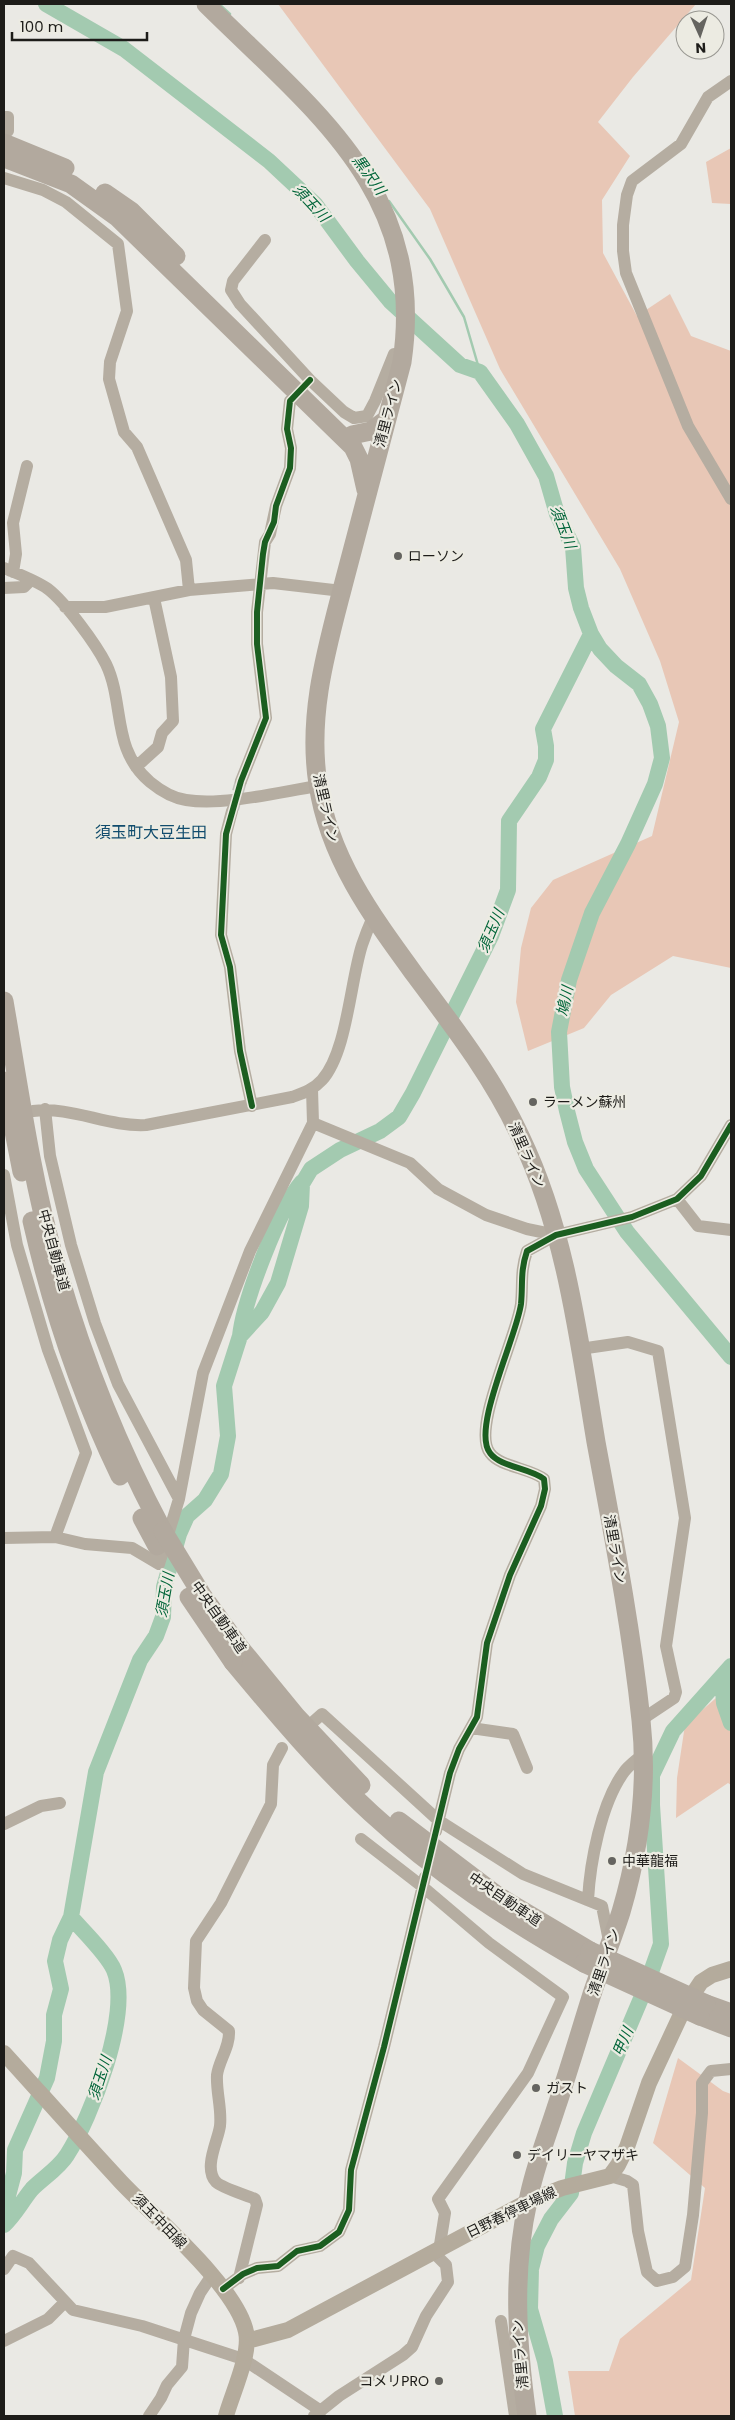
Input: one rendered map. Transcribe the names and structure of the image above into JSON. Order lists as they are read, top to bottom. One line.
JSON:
{"streets":{"highway":["清里ライン","中央自動車道"],"main road":["日野春停車場線","須玉中田線"]},"crossings":[["清里ライン","日野春停車場線"],["日野春停車場線","須玉中田線"]],"districts":["須玉町大豆生田"],"water":["黒沢川","須玉川","鳩川","甲川"],"places":["ローソン","ラーメン蘇州","中華龍福","ガスト","デイリーヤマザキ","コメリPRO"],"scale_bar":"100 m","north":"bottom"}
